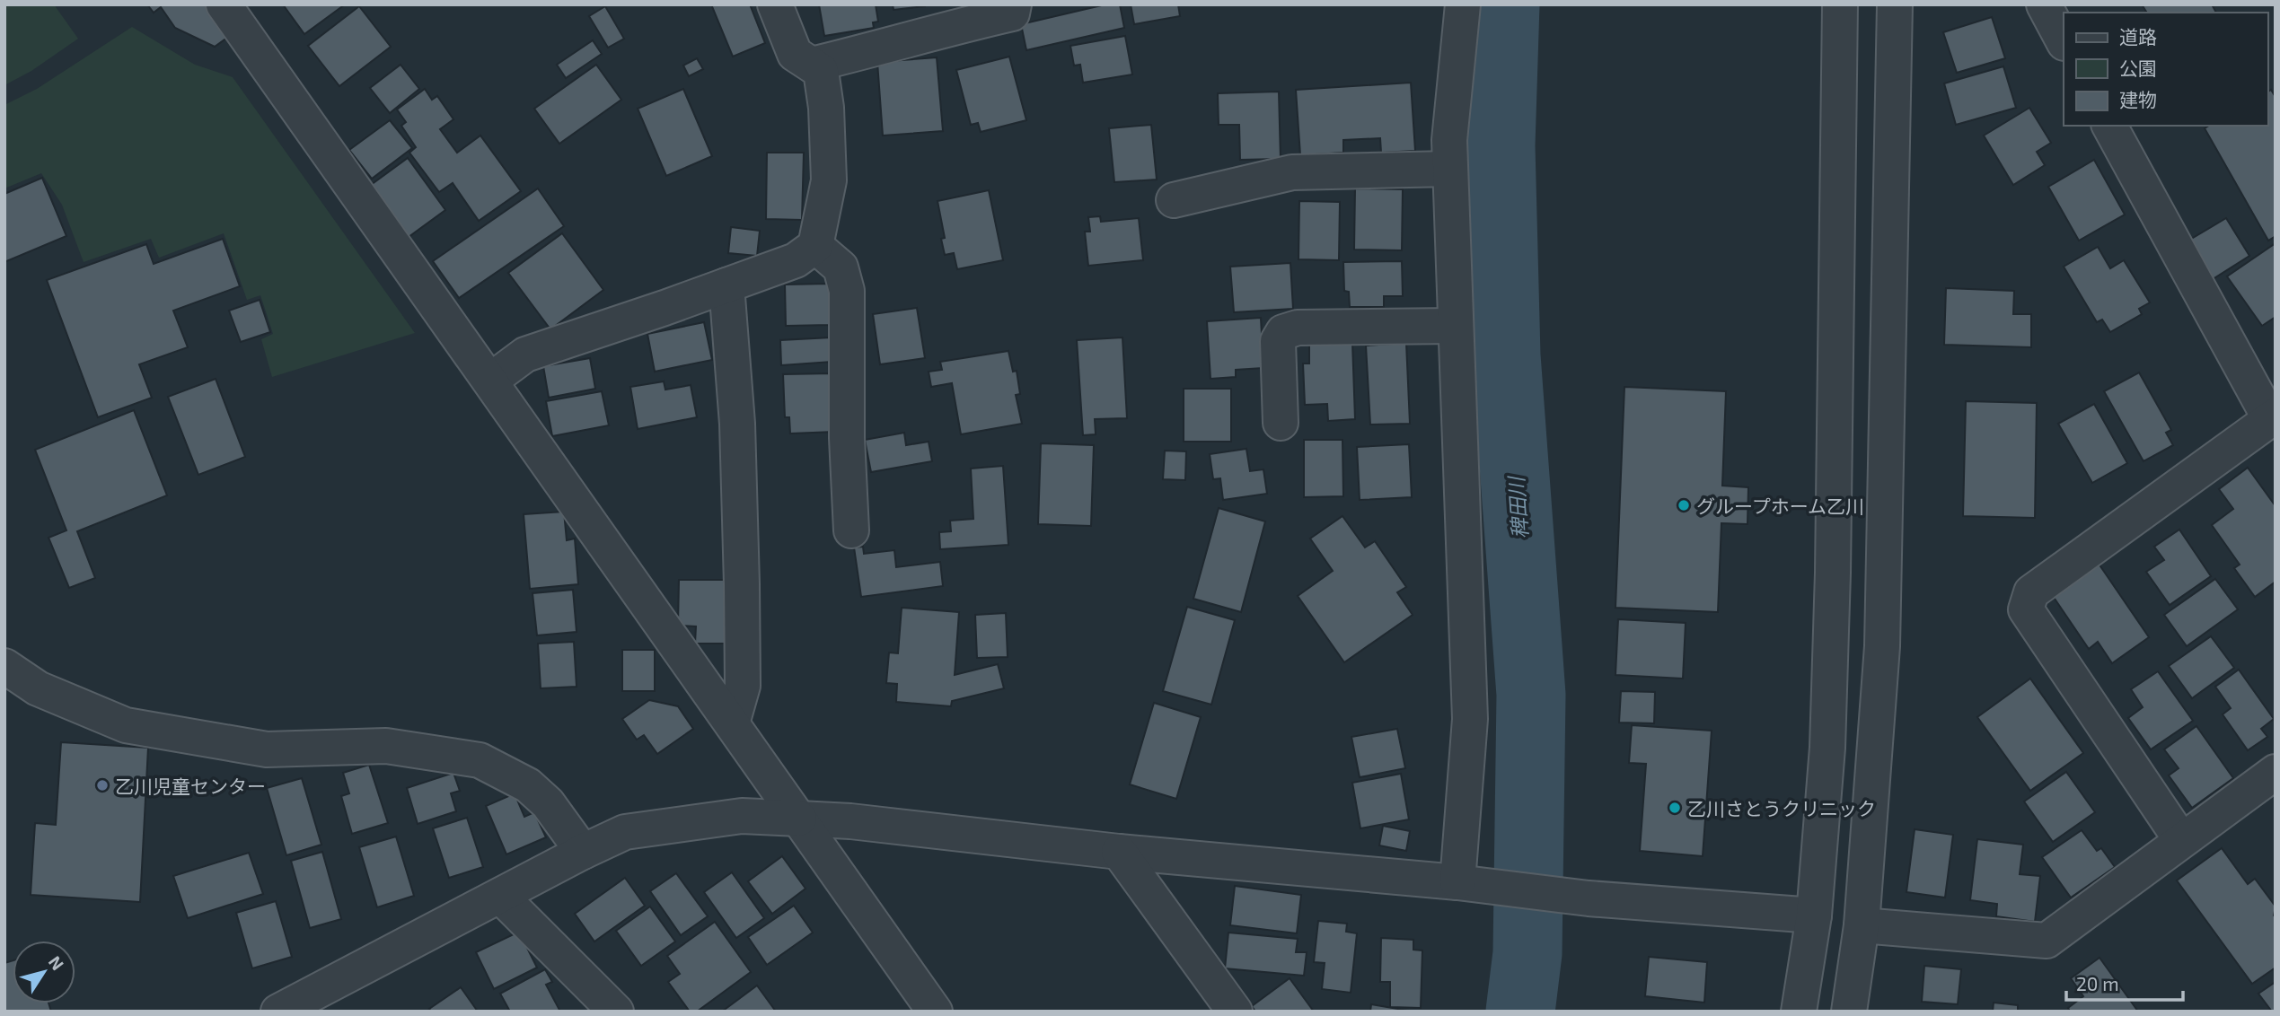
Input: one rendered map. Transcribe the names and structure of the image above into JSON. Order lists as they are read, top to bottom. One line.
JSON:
{"water":["稗田川"],"places":["グループホーム乙川","乙川児童センター","乙川さとうクリニック"],"legend":["道路","公園","建物"],"scale_bar":"20 m","north":"top right"}
